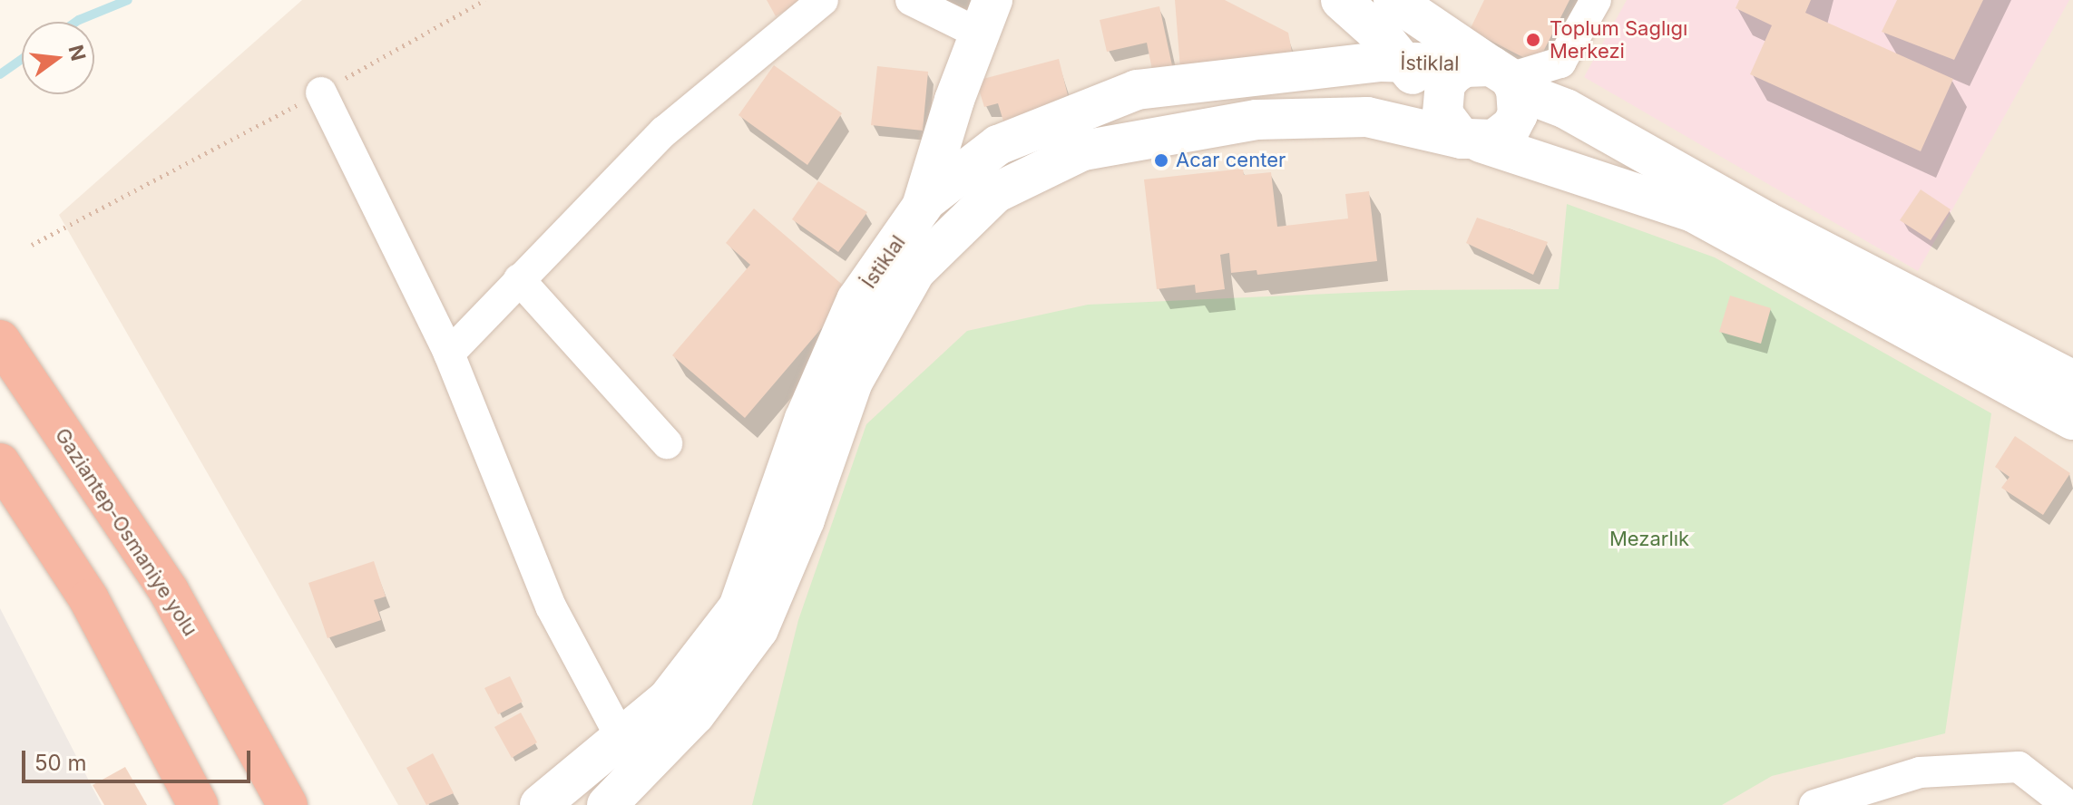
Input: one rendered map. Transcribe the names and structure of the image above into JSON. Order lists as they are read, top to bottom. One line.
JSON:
{"streets":{"highway":["Gaziantep-Osmaniye yolu"],"street":["İstiklal"]},"parks":["Mezarlık"],"places":["Toplum Saglıgı Merkezi","Acar center"],"scale_bar":"50 m","north":"right"}
